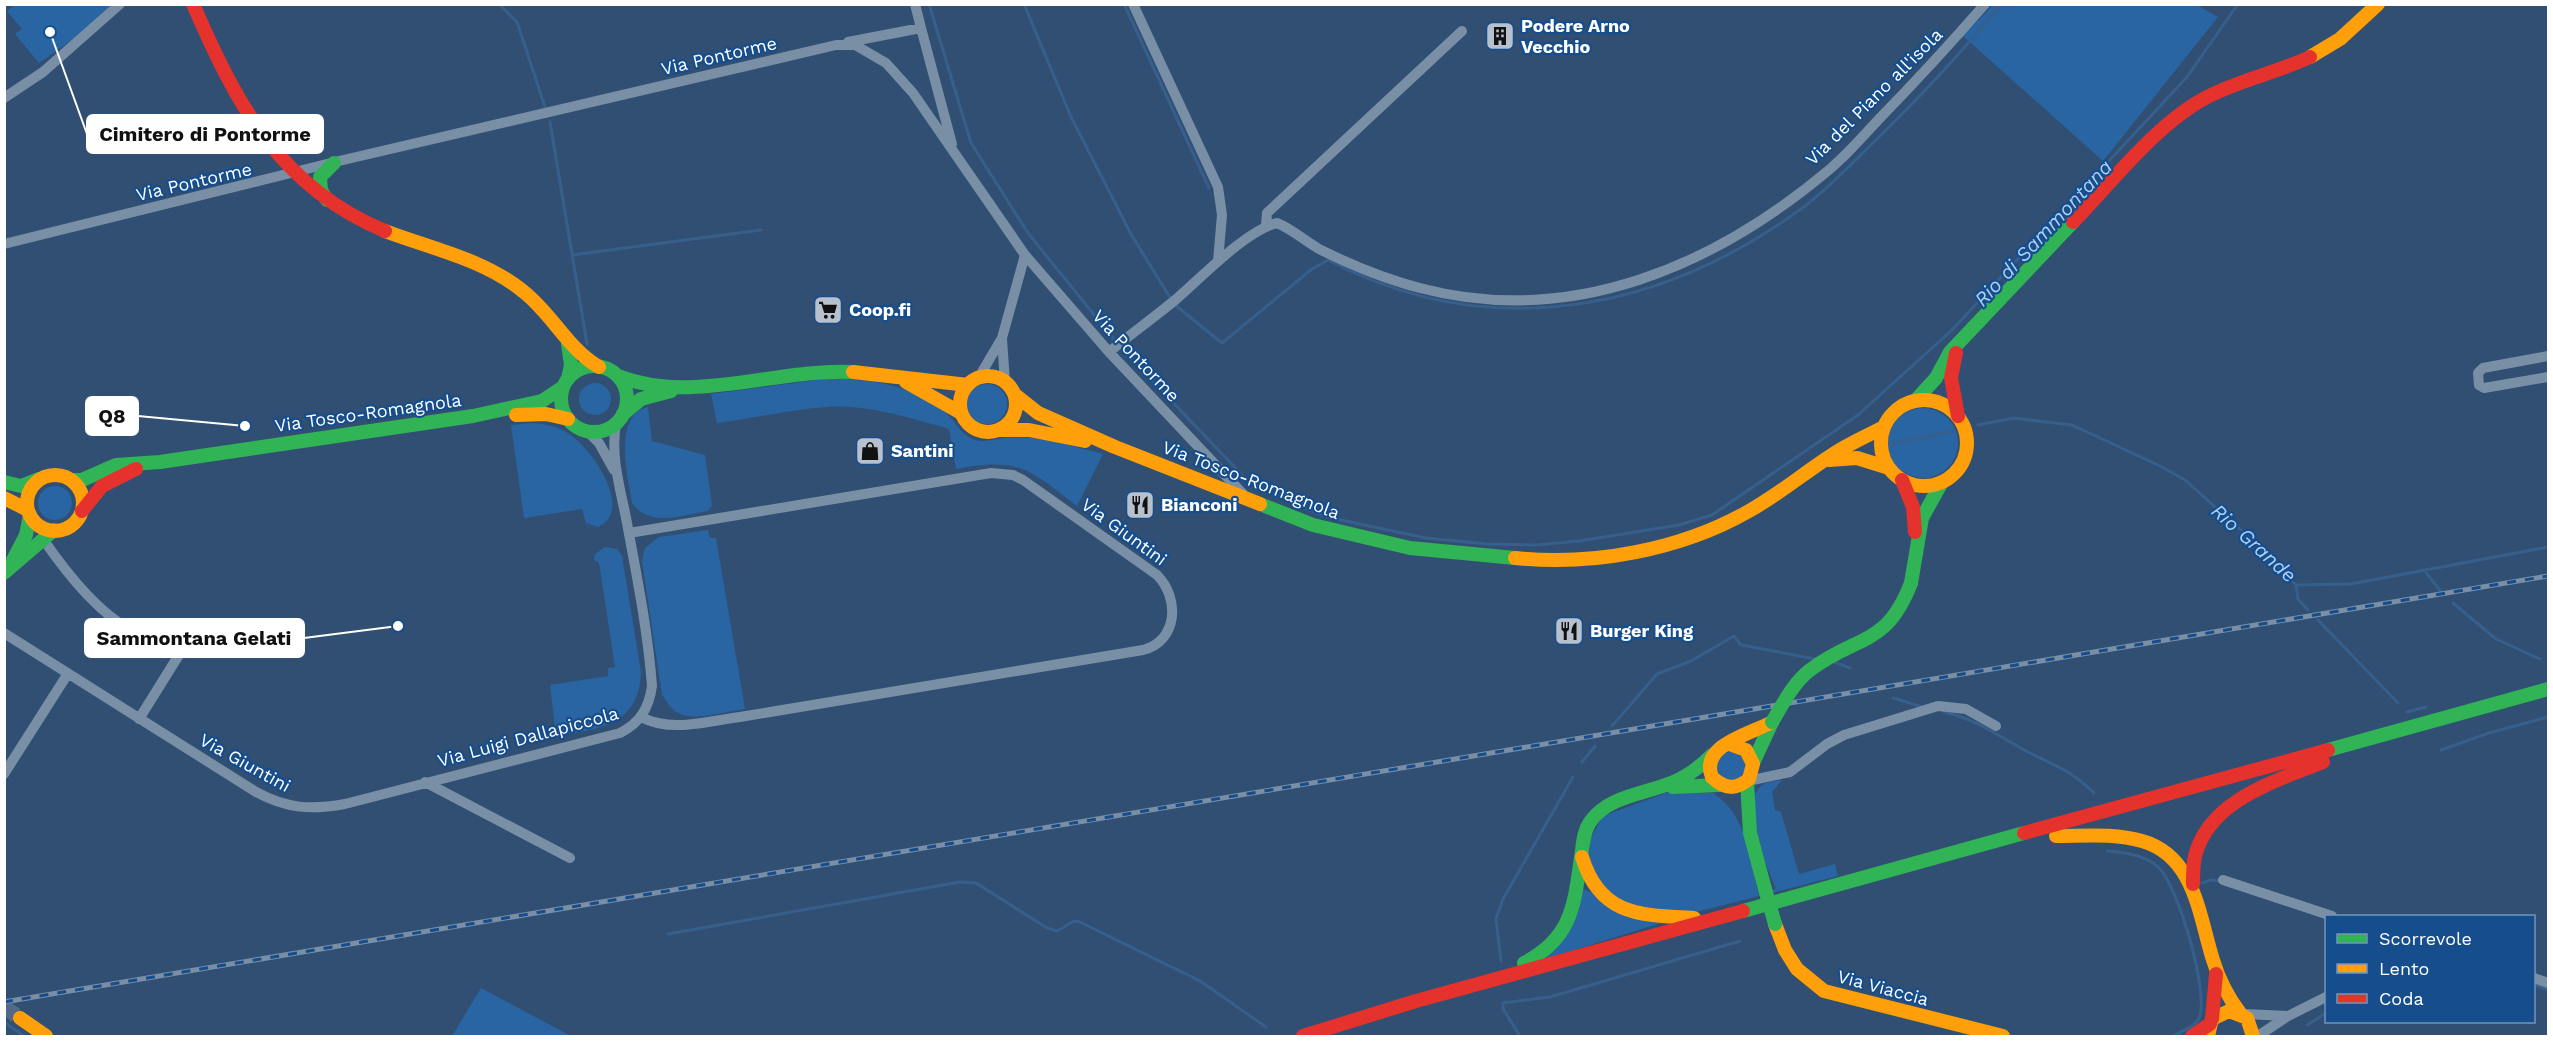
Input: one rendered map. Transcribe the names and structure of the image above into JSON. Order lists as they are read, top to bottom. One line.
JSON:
{"streets":{"main road":["Via Tosco-Romagnola","Via Viaccia"],"street":["Via Pontorme","Via del Piano all'isola","Via Giuntini","Via Luigi Dallapiccola"]},"crossings":[["Via Pontorme","Via Tosco-Romagnola"],["Via Tosco-Romagnola","Via Luigi Dallapiccola"],["Via Giuntini","Via Luigi Dallapiccola"]],"water":["Rio di Sammontana","Rio Grande"],"places":{"other":["Cimitero di Pontorme","Q8","Sammontana Gelati"],"building":["Podere Arno Vecchio"],"supermarket":["Coop.fi"],"shop":["Santini"],"restaurant":["Bianconi","Burger King"]},"legend":["Scorrevole","Lento","Coda"]}
